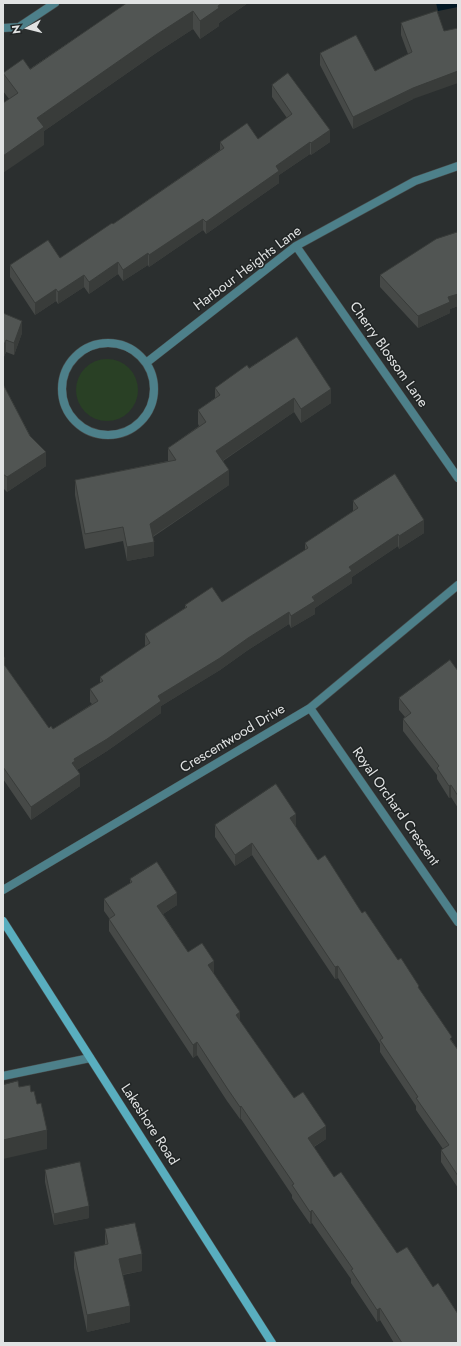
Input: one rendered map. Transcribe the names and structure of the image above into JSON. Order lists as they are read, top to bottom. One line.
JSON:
{"streets":{"main road":["Lakeshore Road"],"street":["Harbour Heights Lane","Cherry Blossom Lane","Crescentwood Drive","Royal Orchard Crescent"]},"crossings":[["Harbour Heights Lane","Cherry Blossom Lane"],["Crescentwood Drive","Royal Orchard Crescent"]],"north":"left"}
